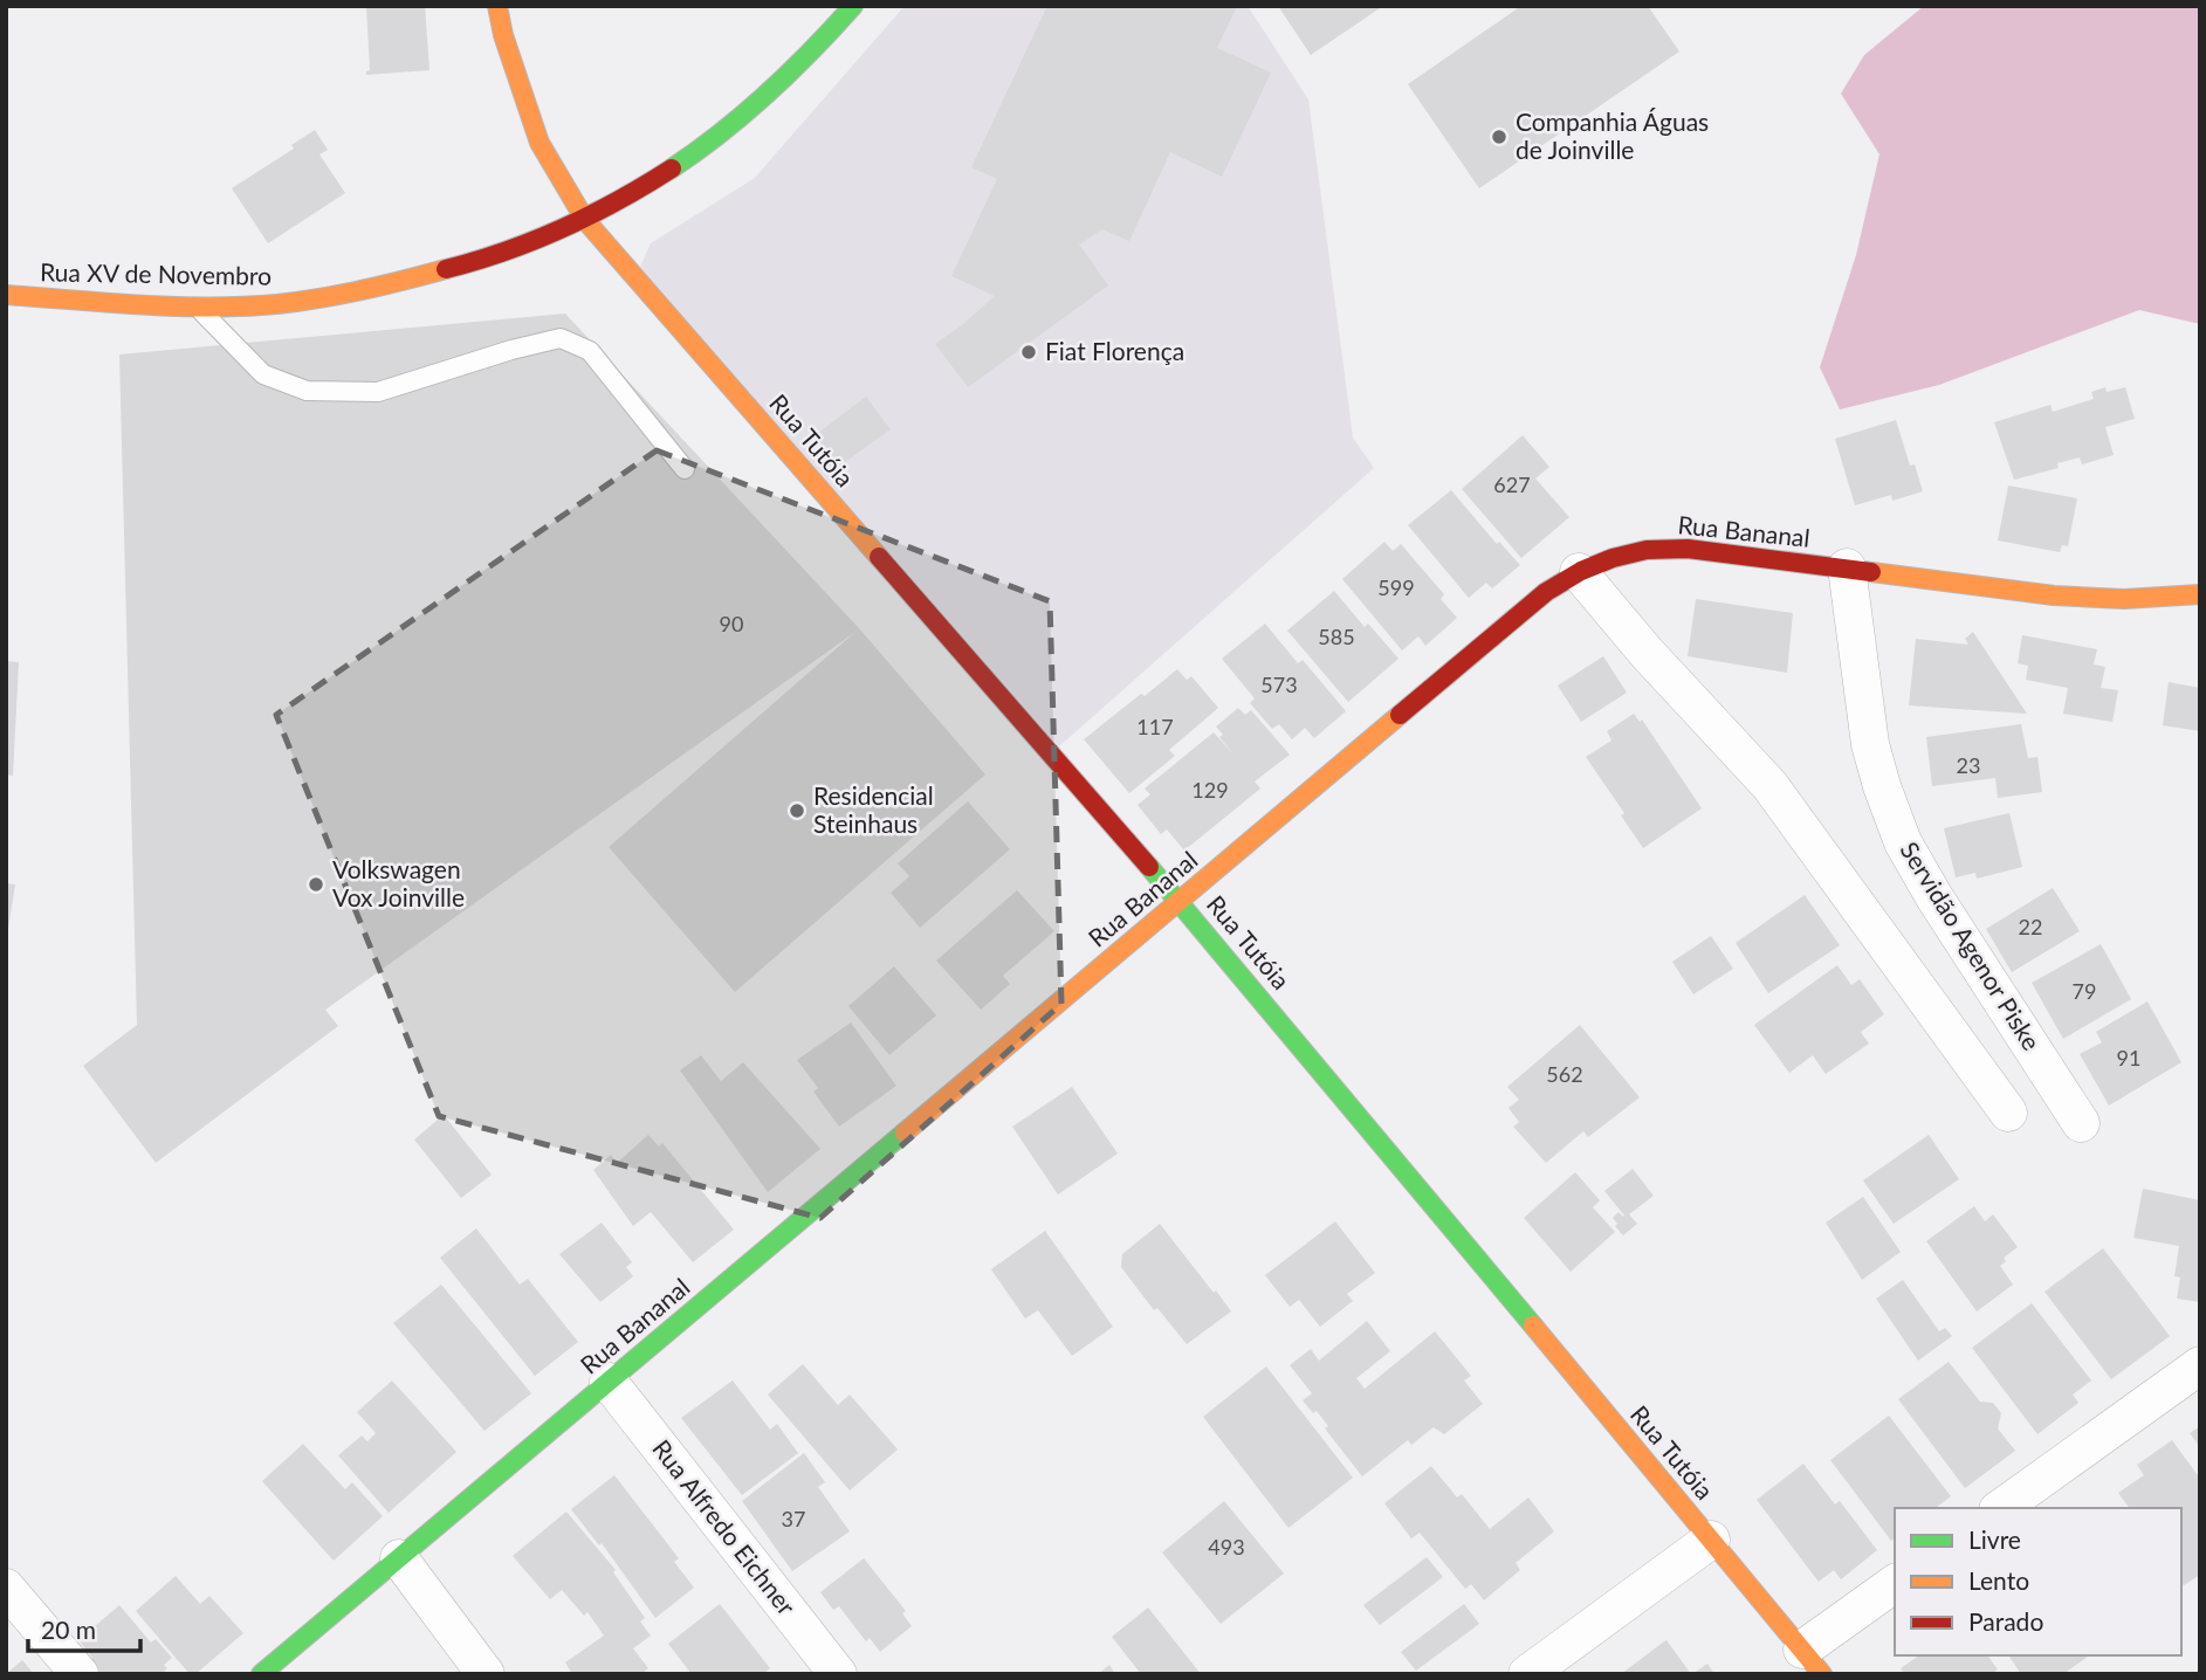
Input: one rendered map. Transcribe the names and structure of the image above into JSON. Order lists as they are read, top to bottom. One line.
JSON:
{"streets":{"street":["Rua XV de Novembro","Rua Tutóia","Rua Bananal","Servidão Agenor Piske","Rua Alfredo Eichner"]},"crossings":[["Rua XV de Novembro","Rua Tutóia"],["Rua Tutóia","Rua Bananal"],["Rua Bananal","Servidão Agenor Piske"],["Rua Bananal","Rua Alfredo Eichner"]],"places":["Companhia Águas de Joinville","Fiat Florença","Residencial Steinhaus","Volkswagen Vox Joinville"],"house_numbers":["627","599","90","585","573","117","23","129","22","79","91","562","37","493"],"legend":["Livre","Lento","Parado"],"scale_bar":"20 m"}
